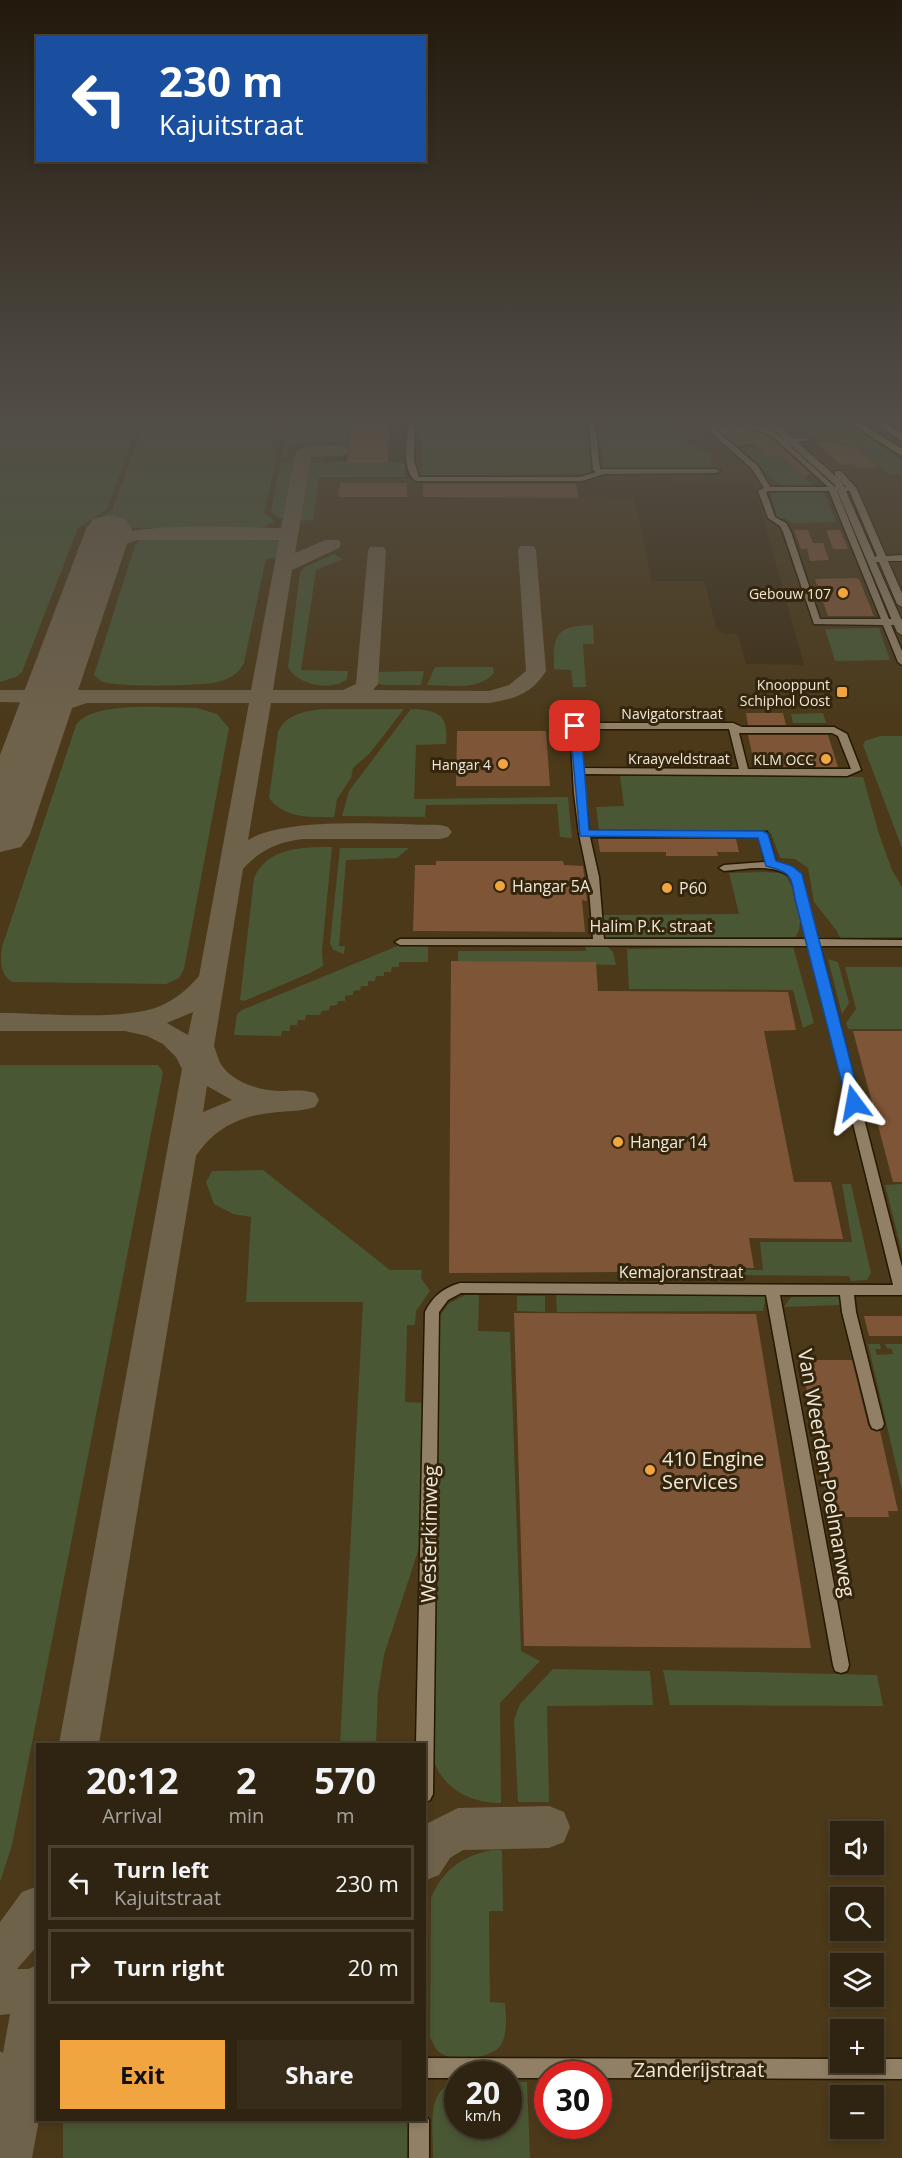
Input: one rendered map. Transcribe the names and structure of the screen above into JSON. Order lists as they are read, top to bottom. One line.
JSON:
{"streets":{"street":["Navigatorstraat","Kraayveldstraat","Halim P.K. straat","Kemajoranstraat","Van Weerden-Poelmanweg","Westerkimweg","Zanderijstraat"]},"crossings":[["Navigatorstraat","Kraayveldstraat"],["Kemajoranstraat","Van Weerden-Poelmanweg"],["Kemajoranstraat","Westerkimweg"]],"places":{"other":["Gebouw 107","KLM OCC","Hangar 4","Hangar 5A","P60","Hangar 14","410 Engine Services"],"transit":["Knooppunt Schiphol Oost"]},"page":{"turn":["230 m","Kajuitstraat"],"eta":["20:12","Arrival","2","min","570","m"],"map_buttons":["+","−"],"list":[{"name":"Turn left","note":"Kajuitstraat","value":"230 m"},{"name":"Turn right","value":"20 m"}],"buttons":["Exit","Share"],"speed":"20 km/h","limit":"30"}}
